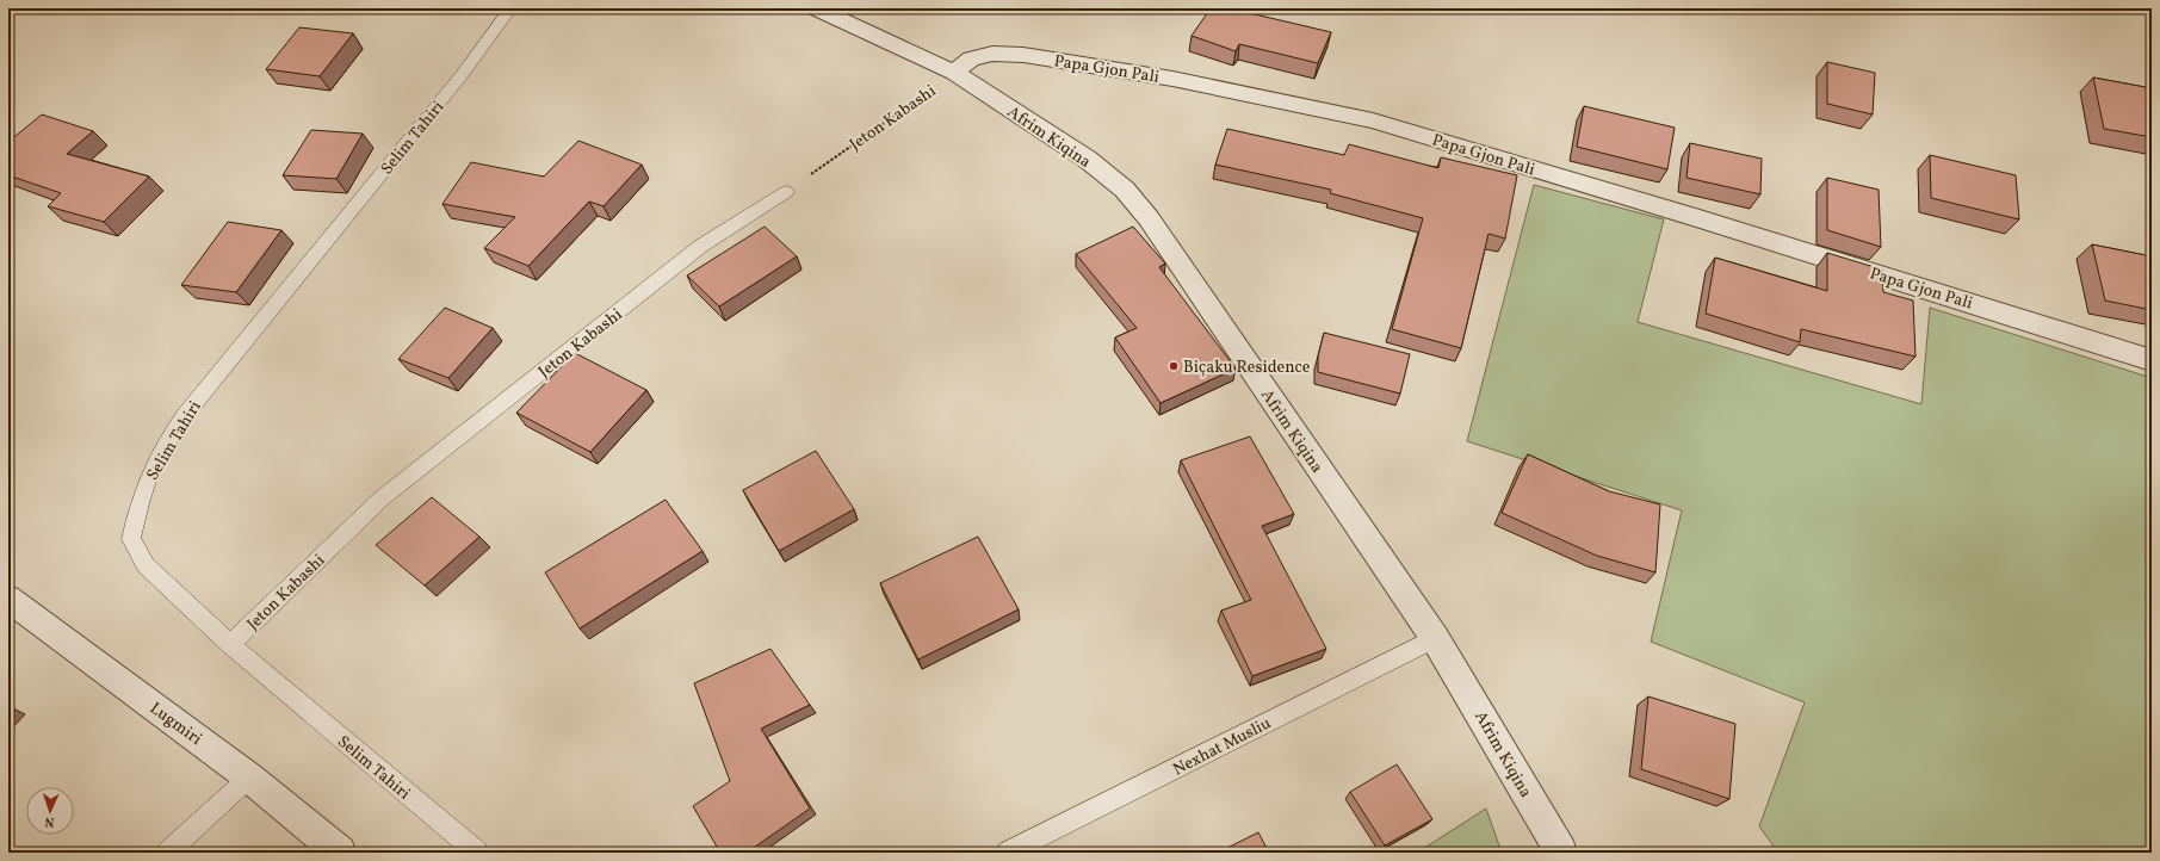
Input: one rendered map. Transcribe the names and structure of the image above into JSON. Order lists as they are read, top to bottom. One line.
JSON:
{"streets":{"street":["Papa Gjon Pali","Afrim Kiqina","Lugmiri"],"lane":["Jeton Kabashi","Selim Tahiri","Nexhat Musliu"]},"crossings":[["Papa Gjon Pali","Jeton Kabashi"],["Papa Gjon Pali","Afrim Kiqina"],["Jeton Kabashi","Afrim Kiqina"],["Jeton Kabashi","Selim Tahiri"],["Afrim Kiqina","Nexhat Musliu"]],"places":["Biçaku Residence"],"north":"bottom"}
